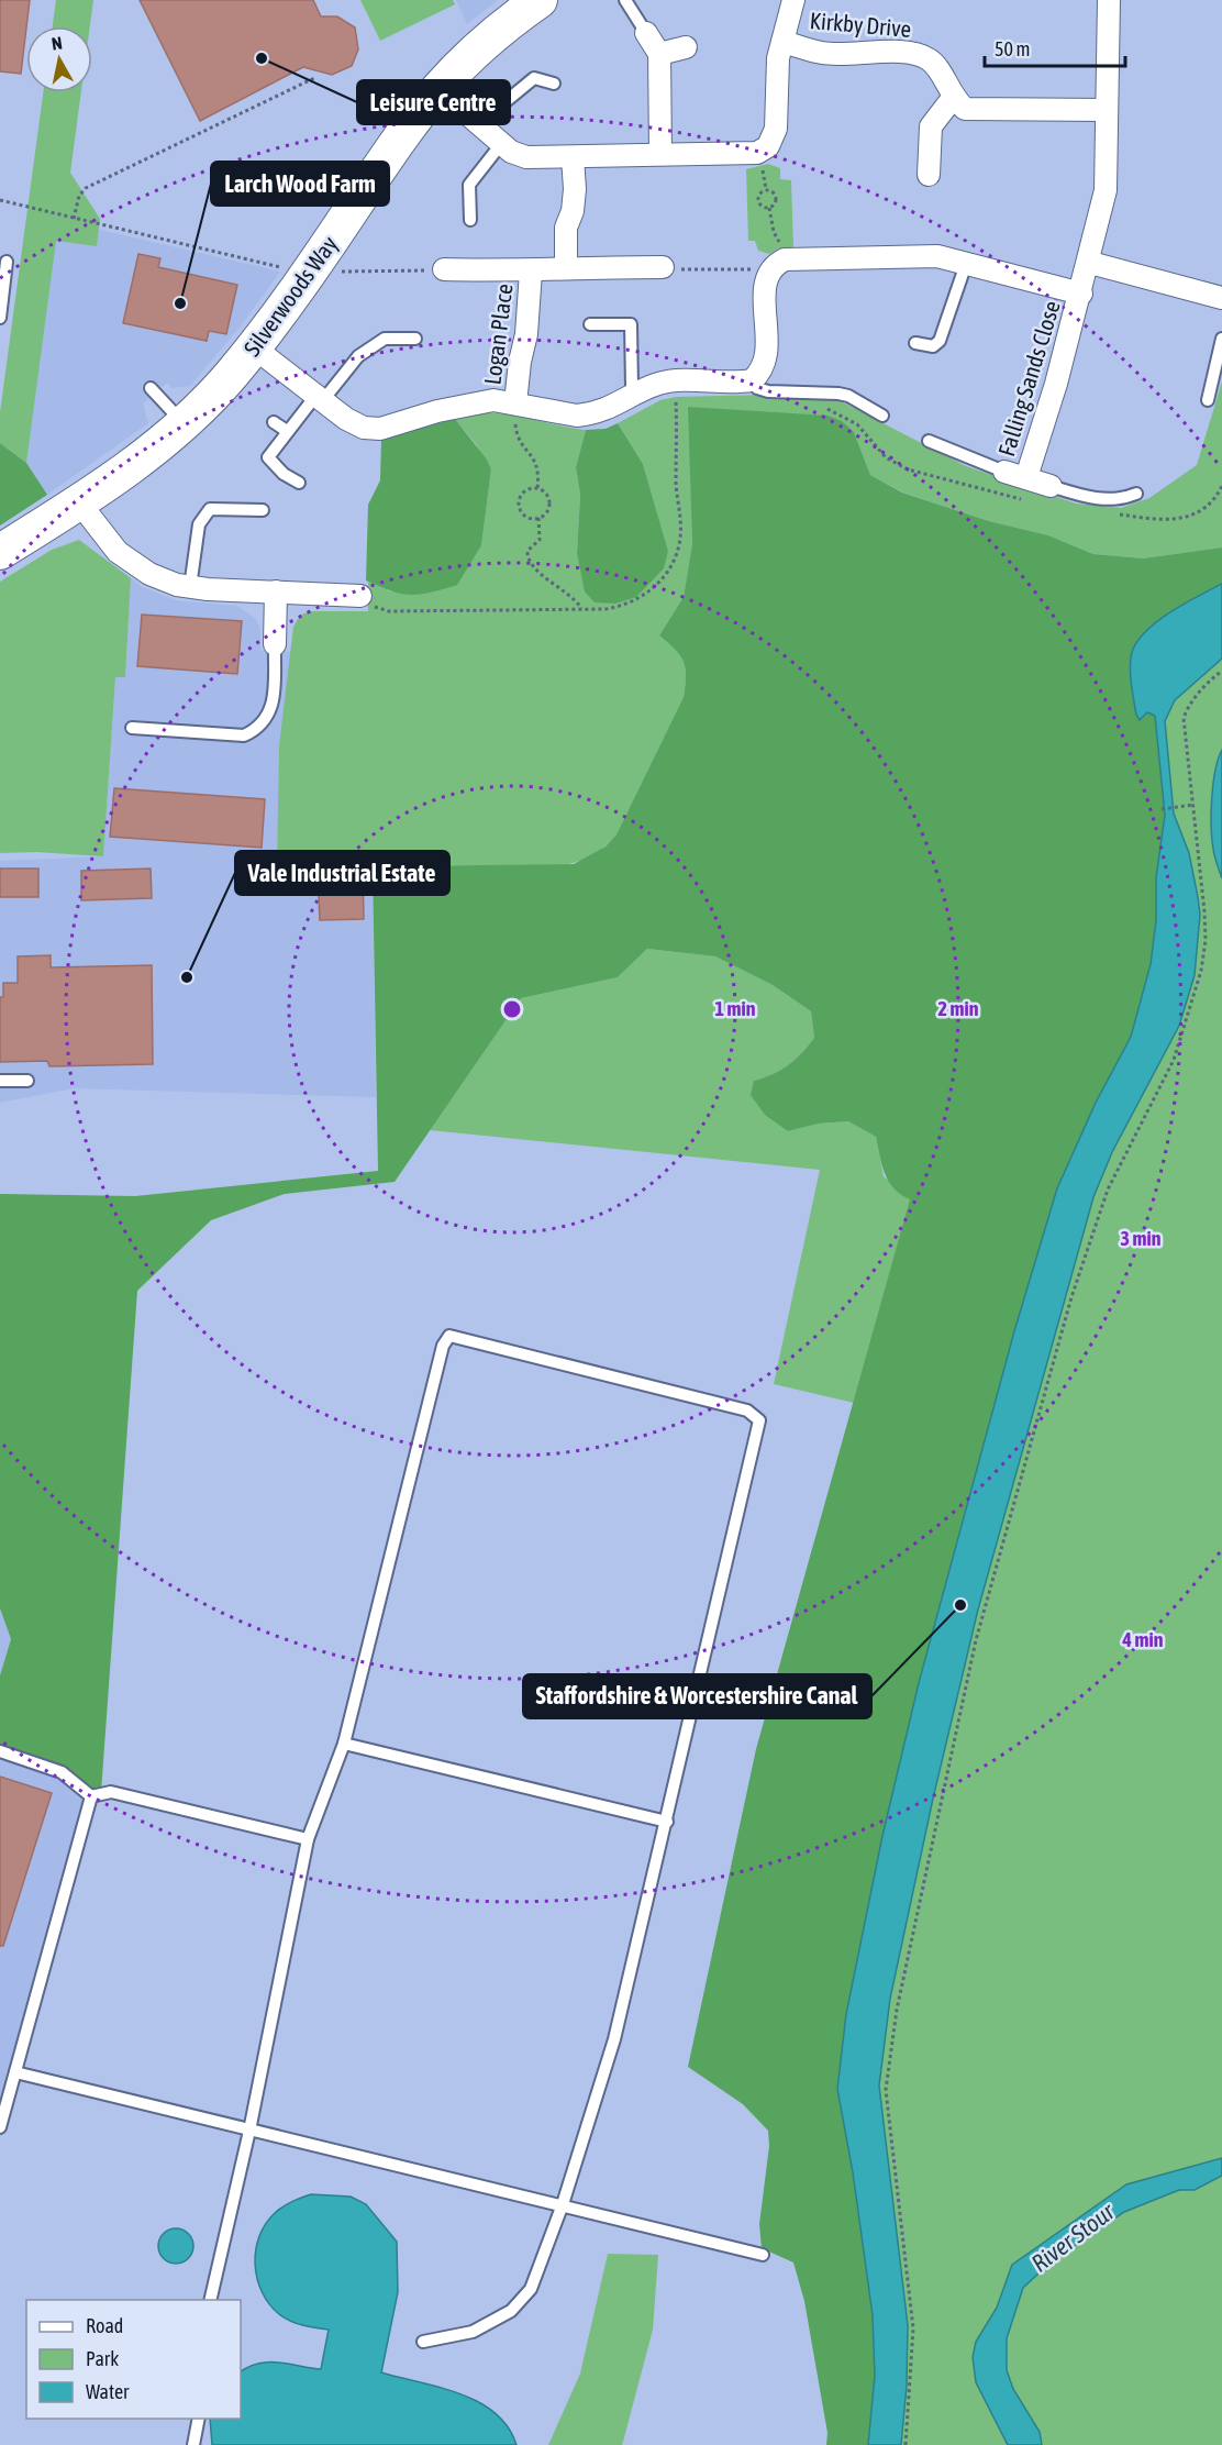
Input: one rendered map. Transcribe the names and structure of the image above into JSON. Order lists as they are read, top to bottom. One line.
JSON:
{"streets":{"main road":["Silverwoods Way"],"street":["Kirkby Drive","Logan Place","Falling Sands Close"]},"water":["River Stour"],"places":["Leisure Centre","Larch Wood Farm","Vale Industrial Estate","Staffordshire & Worcestershire Canal"],"legend":["Road","Park","Water"],"scale_bar":"50 m","north":"top","rings":["1 min","2 min","3 min","4 min"]}
